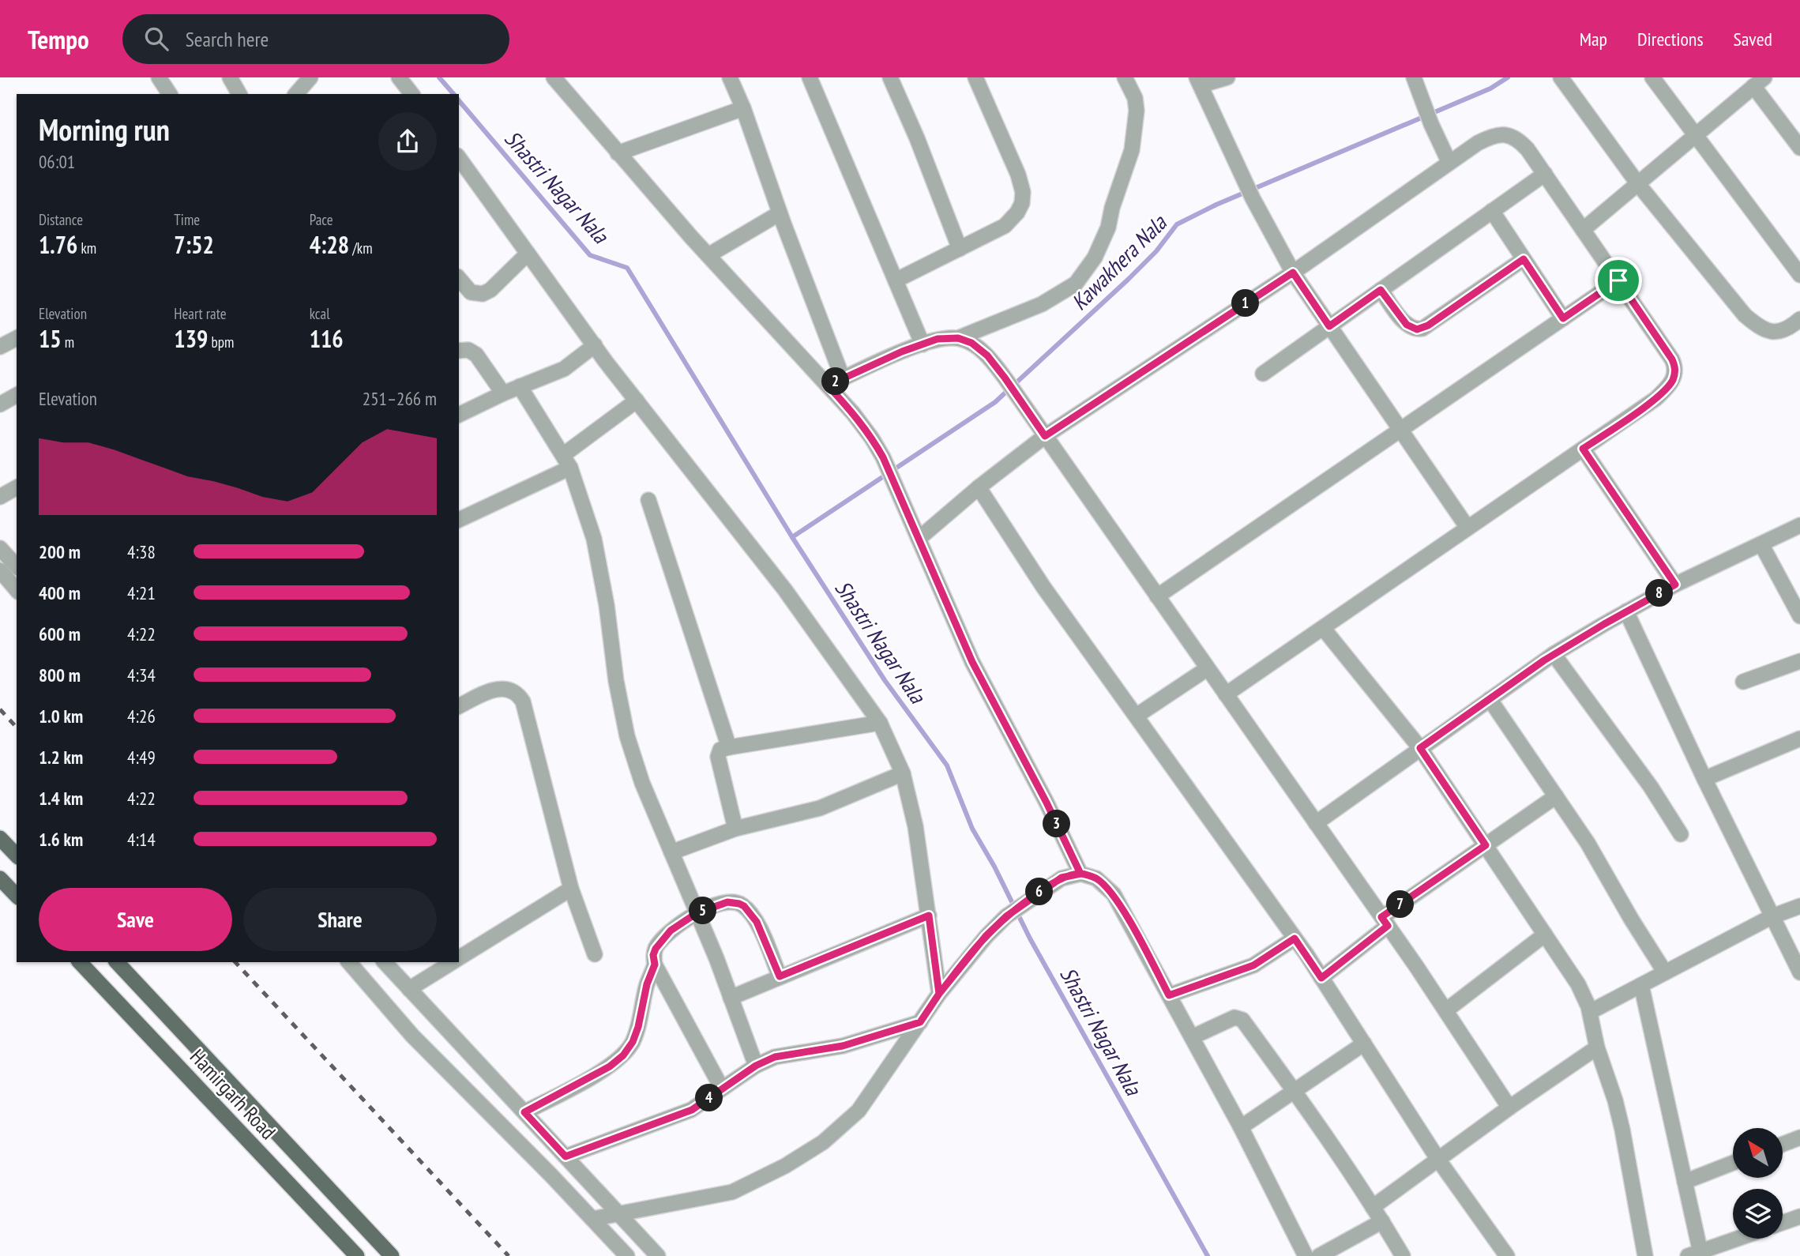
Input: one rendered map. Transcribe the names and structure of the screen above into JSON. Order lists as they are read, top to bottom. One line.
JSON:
{"streets":{"main road":["Hamirgarh Road"]},"water":["Shastri Nagar Nala","Kawakhera Nala"],"north":"top left","page":{"header":"Tempo","search":"Search here","nav":["Map","Directions","Saved"],"heading":["Morning run","06:01"],"stats":[["Distance","1.76 km"],["Time","7:52"],["Pace","4:28 /km"],["Elevation","15 m"],["Heart rate","139 bpm"],["kcal","116"]],"pins":["1","2","8","3","6","7","5","4"],"chart":["Elevation","251–266 m"],"list":[{"name":"200 m","note":"4:38"},{"name":"400 m","note":"4:21"},{"name":"600 m","note":"4:22"},{"name":"800 m","note":"4:34"},{"name":"1.0 km","note":"4:26"},{"name":"1.2 km","note":"4:49"},{"name":"1.4 km","note":"4:22"},{"name":"1.6 km","note":"4:14"}],"buttons":["Save","Share"]}}
